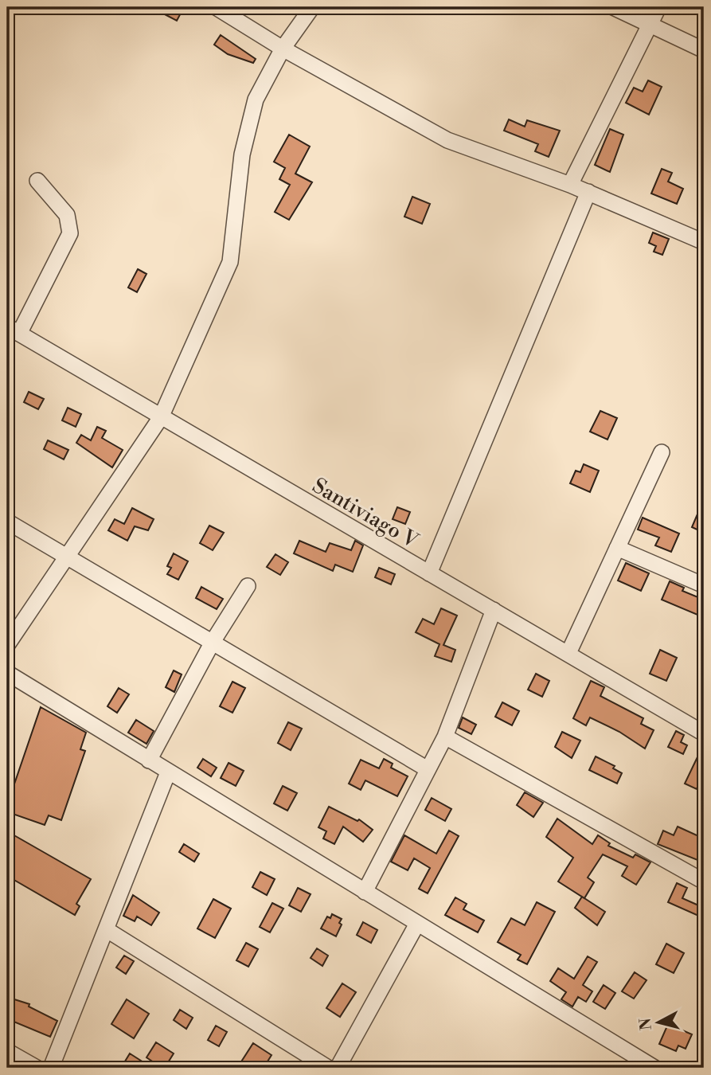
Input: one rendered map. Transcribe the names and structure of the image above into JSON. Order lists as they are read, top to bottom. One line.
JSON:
{"streets":{"street":["Santiviago V"]},"north":"left"}
